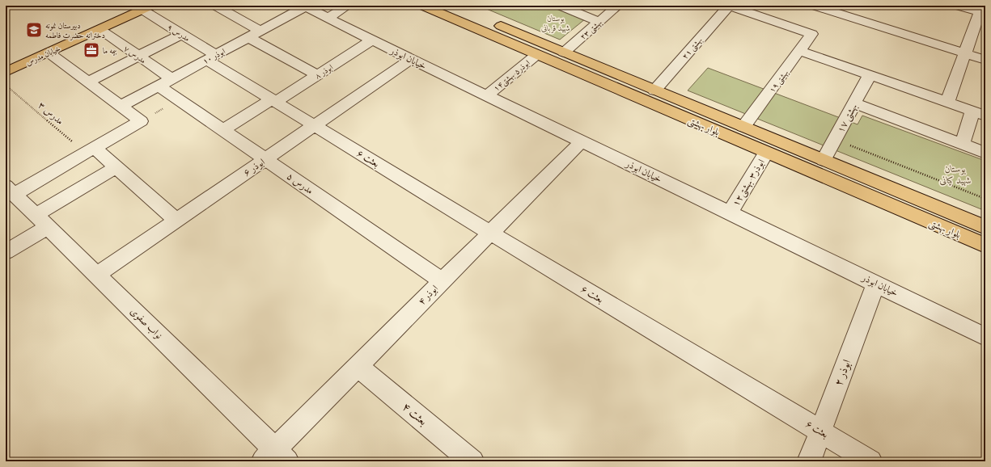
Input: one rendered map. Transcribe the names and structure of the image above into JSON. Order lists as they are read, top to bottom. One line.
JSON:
{"streets":{"main road":["خیابان مدرس","بلوار بهشتی"],"street":["بهشتی ۲۳","مدرس ۹","بهشتی ۲۱","مدرس ۷","ابوذر ۱۰","خیابان ابوذر","ابوذر ۸","ابوذر۵-بهشتی۱۴","بهشتی ۱۹","بهشتی ۱۷","بعثت ۶","ابوذر ۶","ابوذر۳-بهشتی۱۲","مدرس ۵","ابوذر ۴","نواب صفوی","ابوذر ۲","بعثت ۴"],"path":["مدرس ۳"]},"crossings":[["بهشتی ۲۳","بلوار بهشتی"],["مدرس ۹","خیابان مدرس"],["مدرس ۹","ابوذر ۱۰"],["مدرس ۹","ابوذر ۸"],["مدرس ۹","بعثت ۶"],["بهشتی ۲۱","بهشتی ۱۹"],["بهشتی ۲۱","بلوار بهشتی"],["مدرس ۷","خیابان مدرس"],["مدرس ۷","ابوذر ۱۰"],["مدرس ۷","مدرس ۵"],["ابوذر ۱۰","خیابان ابوذر"],["ابوذر ۱۰","مدرس ۵"],["خیابان ابوذر","ابوذر ۸"],["خیابان ابوذر","ابوذر۵-بهشتی۱۴"],["خیابان ابوذر","ابوذر ۶"],["خیابان ابوذر","ابوذر۳-بهشتی۱۲"],["خیابان ابوذر","ابوذر ۴"],["خیابان ابوذر","ابوذر ۲"],["ابوذر ۸","بعثت ۶"],["ابوذر ۸","مدرس ۵"],["ابوذر۵-بهشتی۱۴","بلوار بهشتی"],["بهشتی ۱۹","بلوار بهشتی"],["بهشتی ۱۷","بلوار بهشتی"],["بلوار بهشتی","ابوذر۳-بهشتی۱۲"],["بعثت ۶","ابوذر ۶"],["بعثت ۶","ابوذر ۴"],["بعثت ۶","ابوذر ۲"],["ابوذر ۶","مدرس ۵"],["ابوذر ۶","نواب صفوی"],["مدرس ۵","ابوذر ۴"],["ابوذر ۴","نواب صفوی"],["ابوذر ۴","بعثت ۴"]],"parks":["بوستان شهید قربانی","بوستان شهید کیانی"],"places":{"school or university":["دبیرستان نمونه دخترانه حضرت فاطمه"],"office":["بیمه ما"]}}
